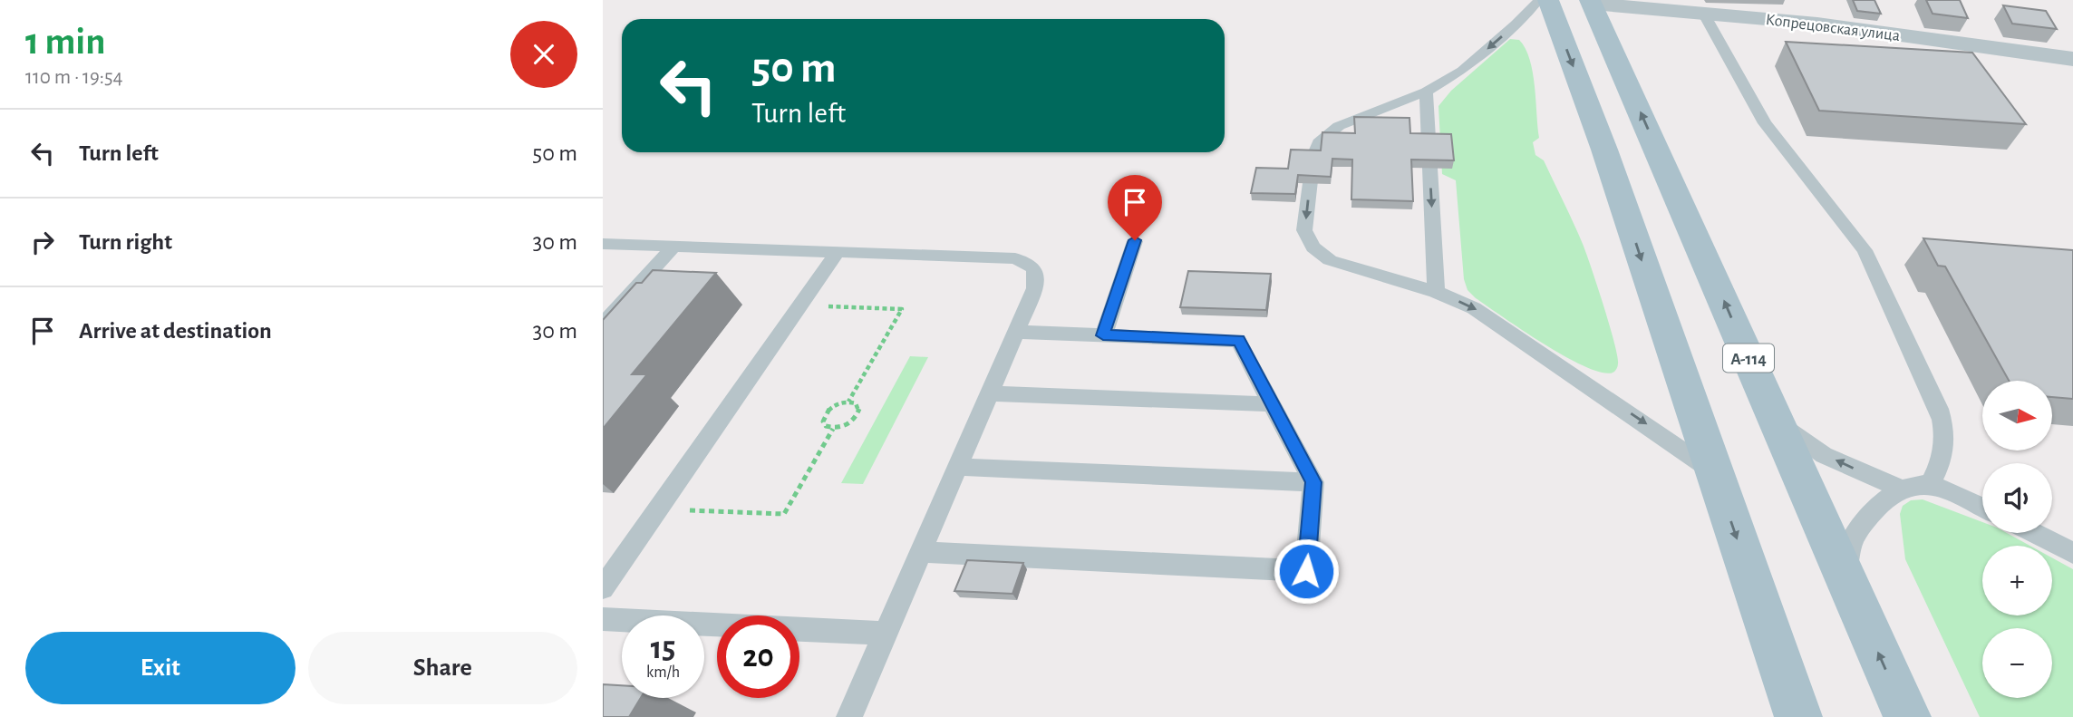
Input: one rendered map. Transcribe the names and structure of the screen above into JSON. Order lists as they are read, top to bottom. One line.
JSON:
{"streets":{"main road":["А-114"],"street":["Копрецовская улица"]},"crossings":[["Копрецовская улица","А-114"]],"north":"right","page":{"heading":["1 min","110 m · 19:54"],"turn":["50 m","Turn left"],"list":[{"name":"Turn left","value":"50 m"},{"name":"Turn right","value":"30 m"},{"name":"Arrive at destination","value":"30 m"}],"map_buttons":["+","−"],"speed":"15 km/h","limit":"20","buttons":["Exit","Share"]}}
